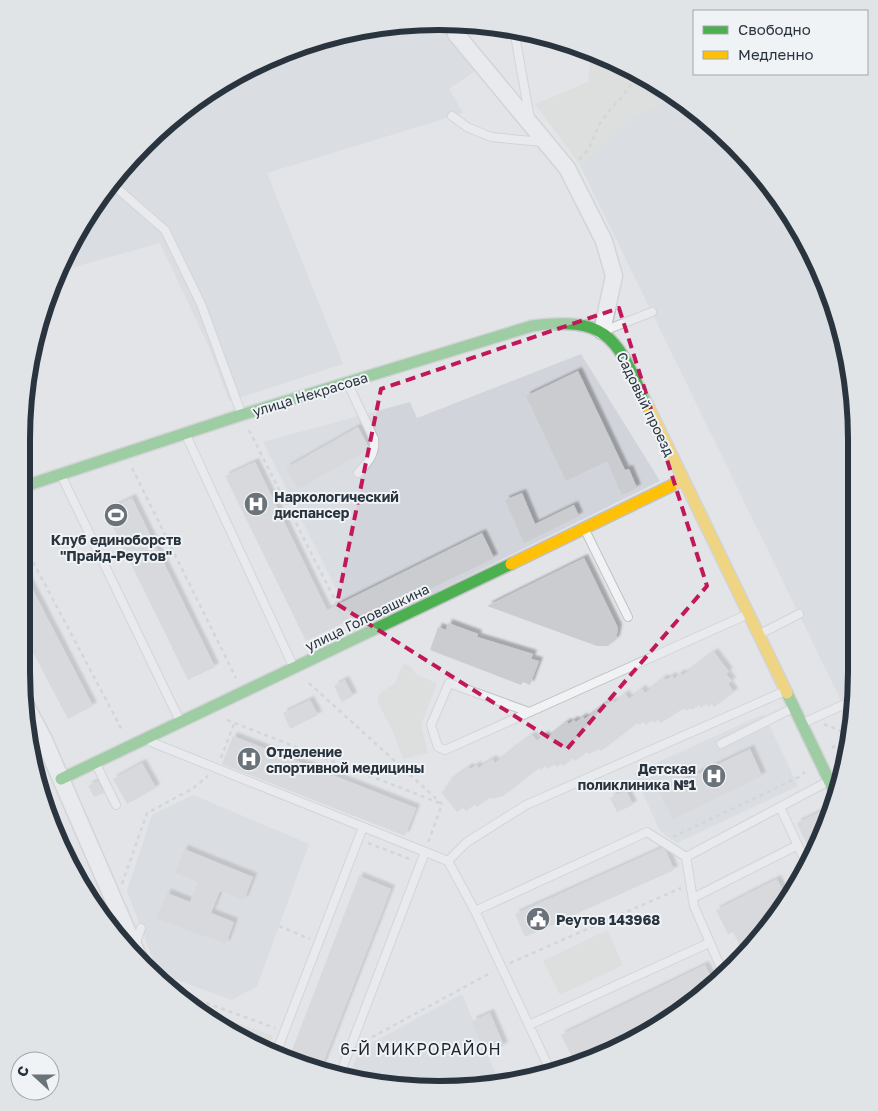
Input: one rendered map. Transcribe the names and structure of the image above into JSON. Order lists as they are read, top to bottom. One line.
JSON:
{"streets":{"street":["улица Некрасова","Садовый проезд","улица Головашкина"]},"crossings":[["улица Некрасова","Садовый проезд"],["Садовый проезд","улица Головашкина"]],"districts":["6-Й МИКРОРАЙОН"],"places":{"hospital":["Наркологический диспансер","Отделение спортивной медицины","Детская поликлиника №1"],"sports":["Клуб единоборств \"Прайд-Реутов\""],"public building":["Реутов 143968"]},"legend":["Свободно","Медленно"],"north":"left"}
